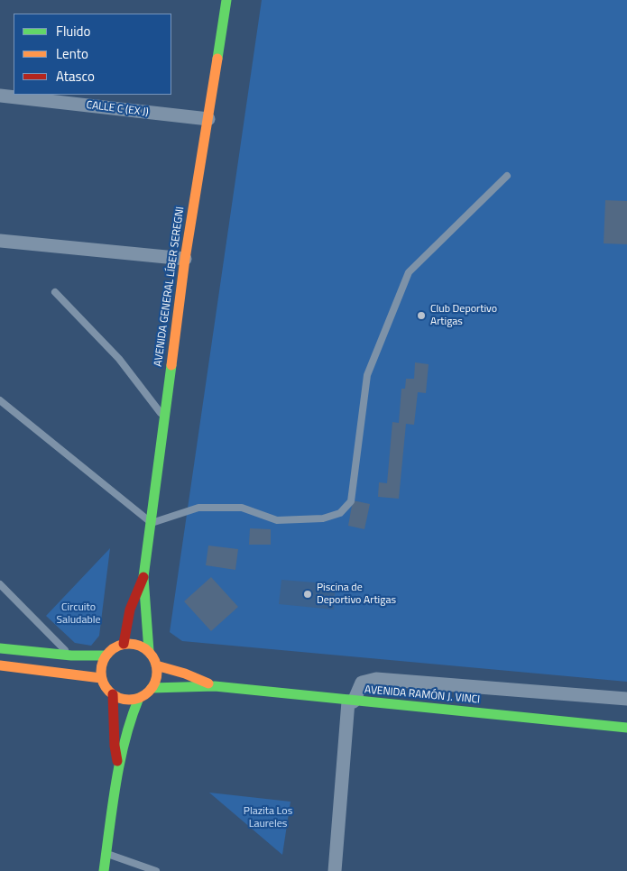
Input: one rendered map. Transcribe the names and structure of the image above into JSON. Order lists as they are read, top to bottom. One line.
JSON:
{"streets":{"street":["CALLE C (EX J)","AVENIDA GENERAL LÍBER SEREGNI","AVENIDA RAMÓN J. VINCI"]},"crossings":[["CALLE C (EX J)","AVENIDA GENERAL LÍBER SEREGNI"],["AVENIDA GENERAL LÍBER SEREGNI","AVENIDA RAMÓN J. VINCI"]],"parks":["Circuito Saludable","Plazita Los Laureles"],"places":["Club Deportivo Artigas","Piscina de Deportivo Artigas"],"legend":["Fluido","Lento","Atasco"]}
